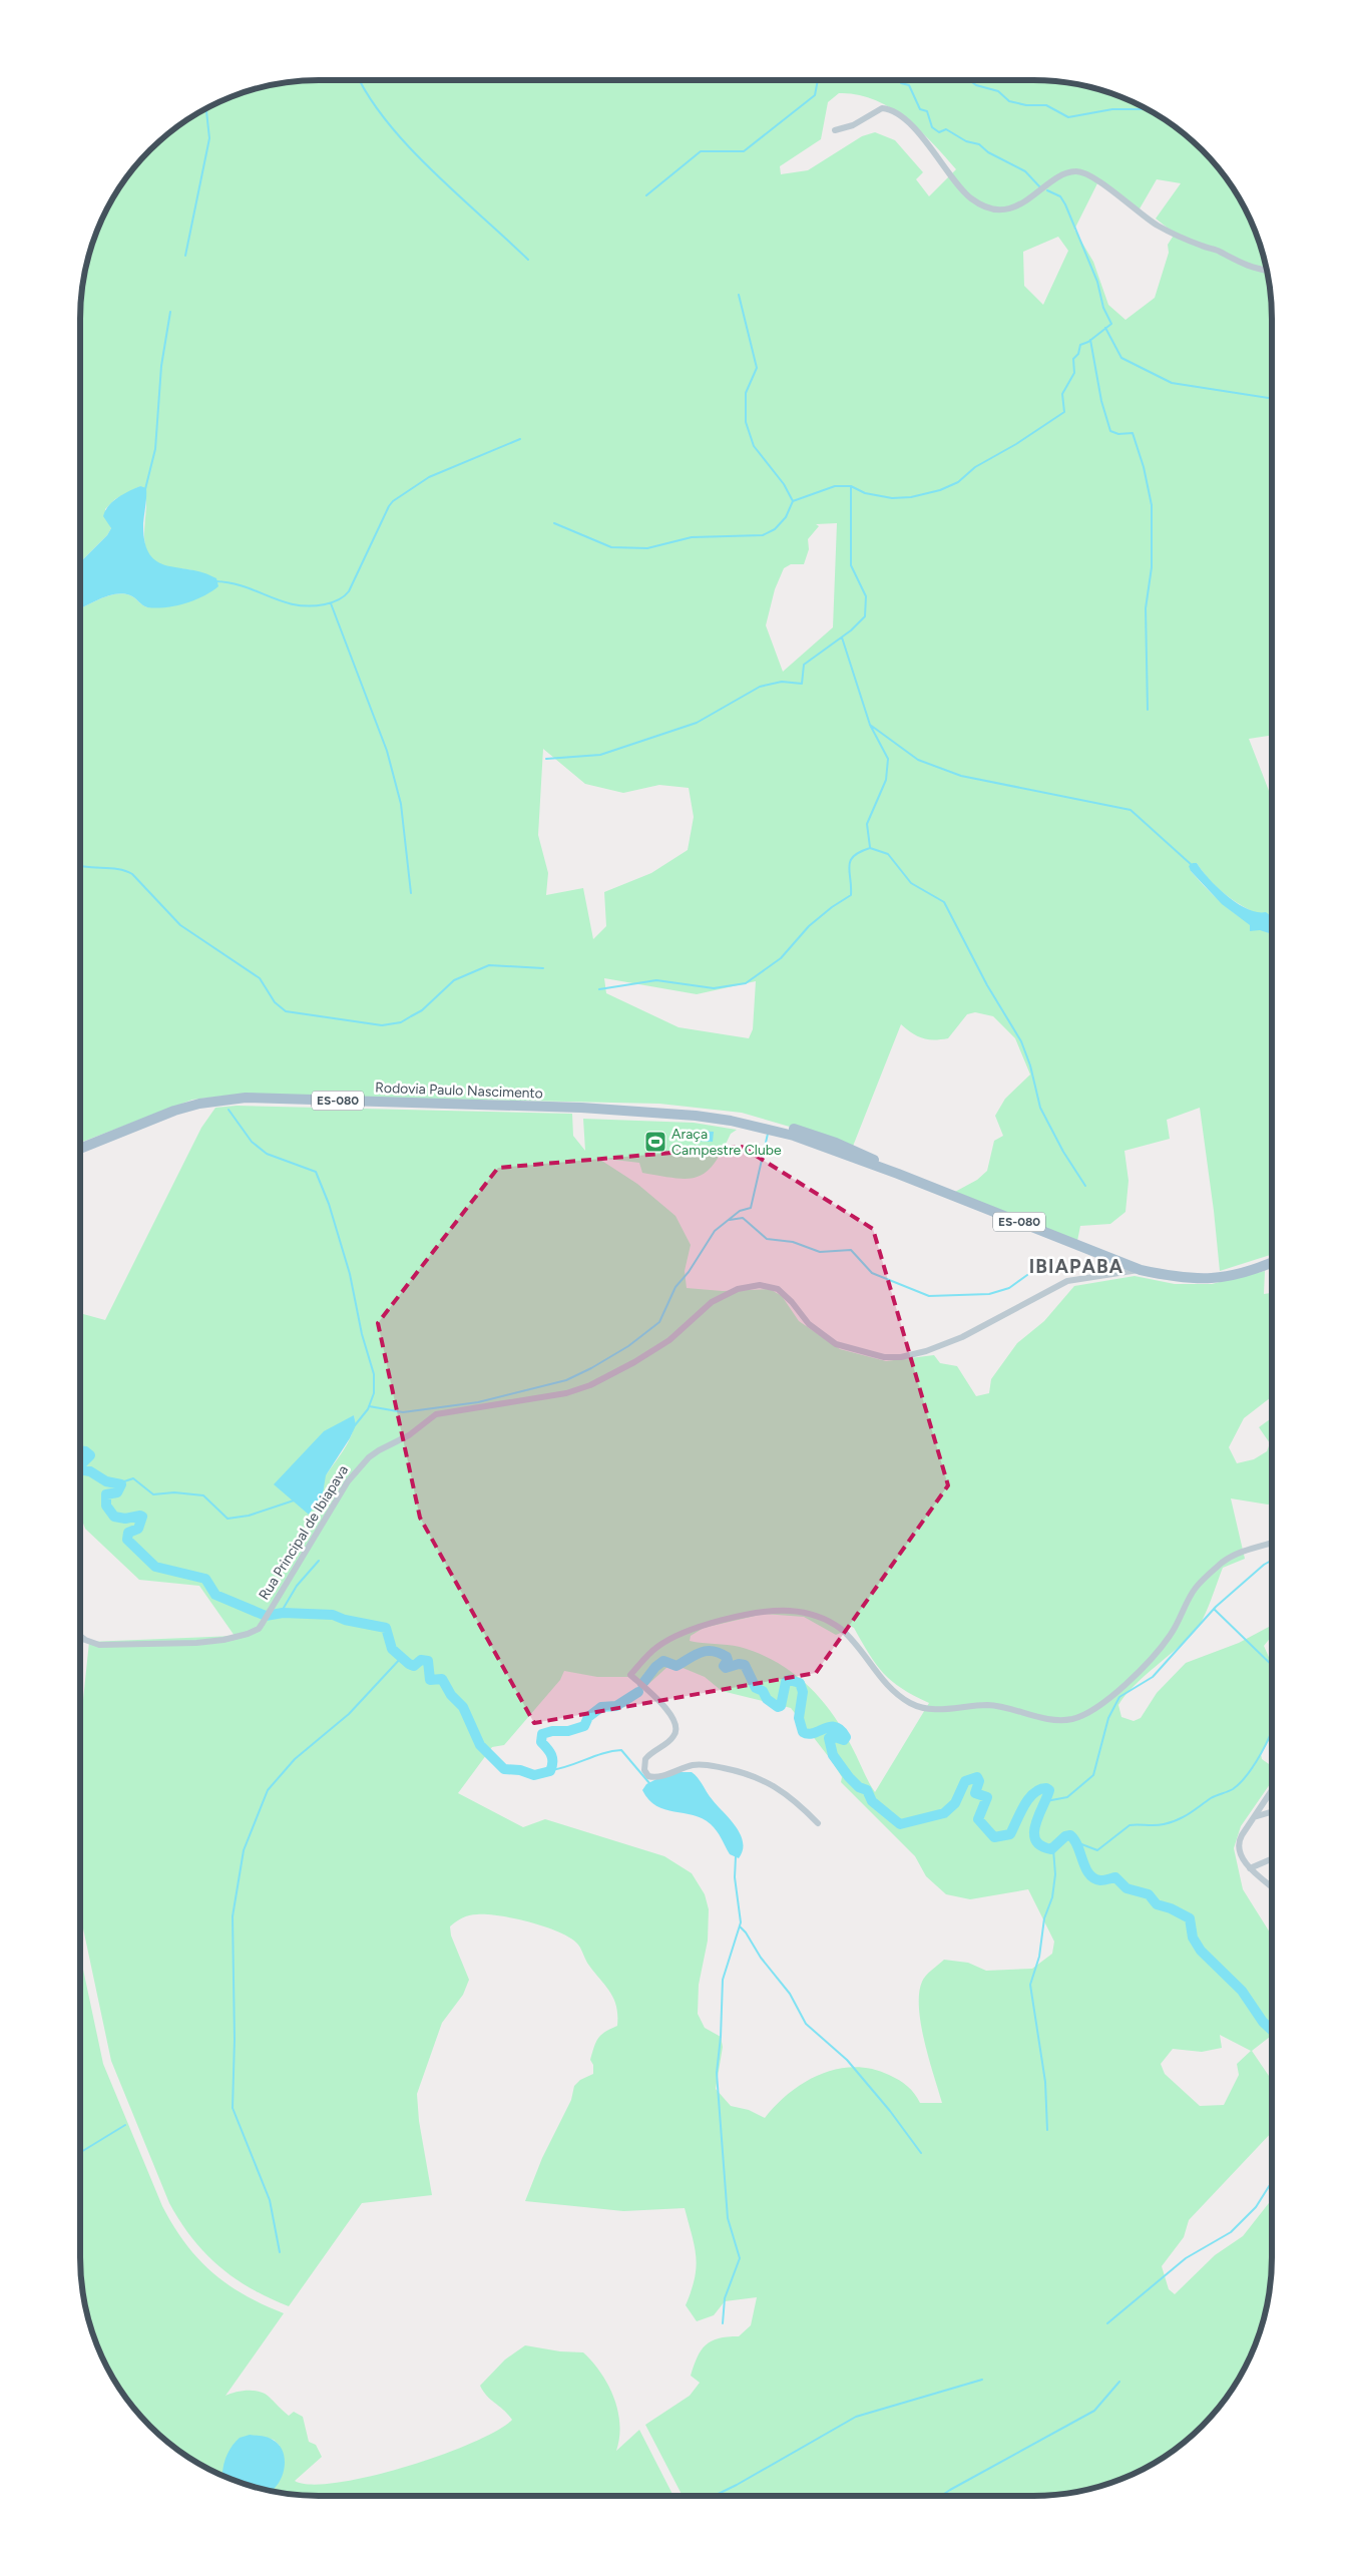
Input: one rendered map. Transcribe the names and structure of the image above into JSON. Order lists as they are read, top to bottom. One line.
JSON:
{"streets":{"main road":["Rodovia Paulo Nascimento","ES-080"],"street":["Rua Principal de Ibiapava"]},"crossings":[["Rodovia Paulo Nascimento","Rua Principal de Ibiapava"]],"districts":["IBIAPABA"],"places":{"sports":["Araça Campestre Clube"]}}
